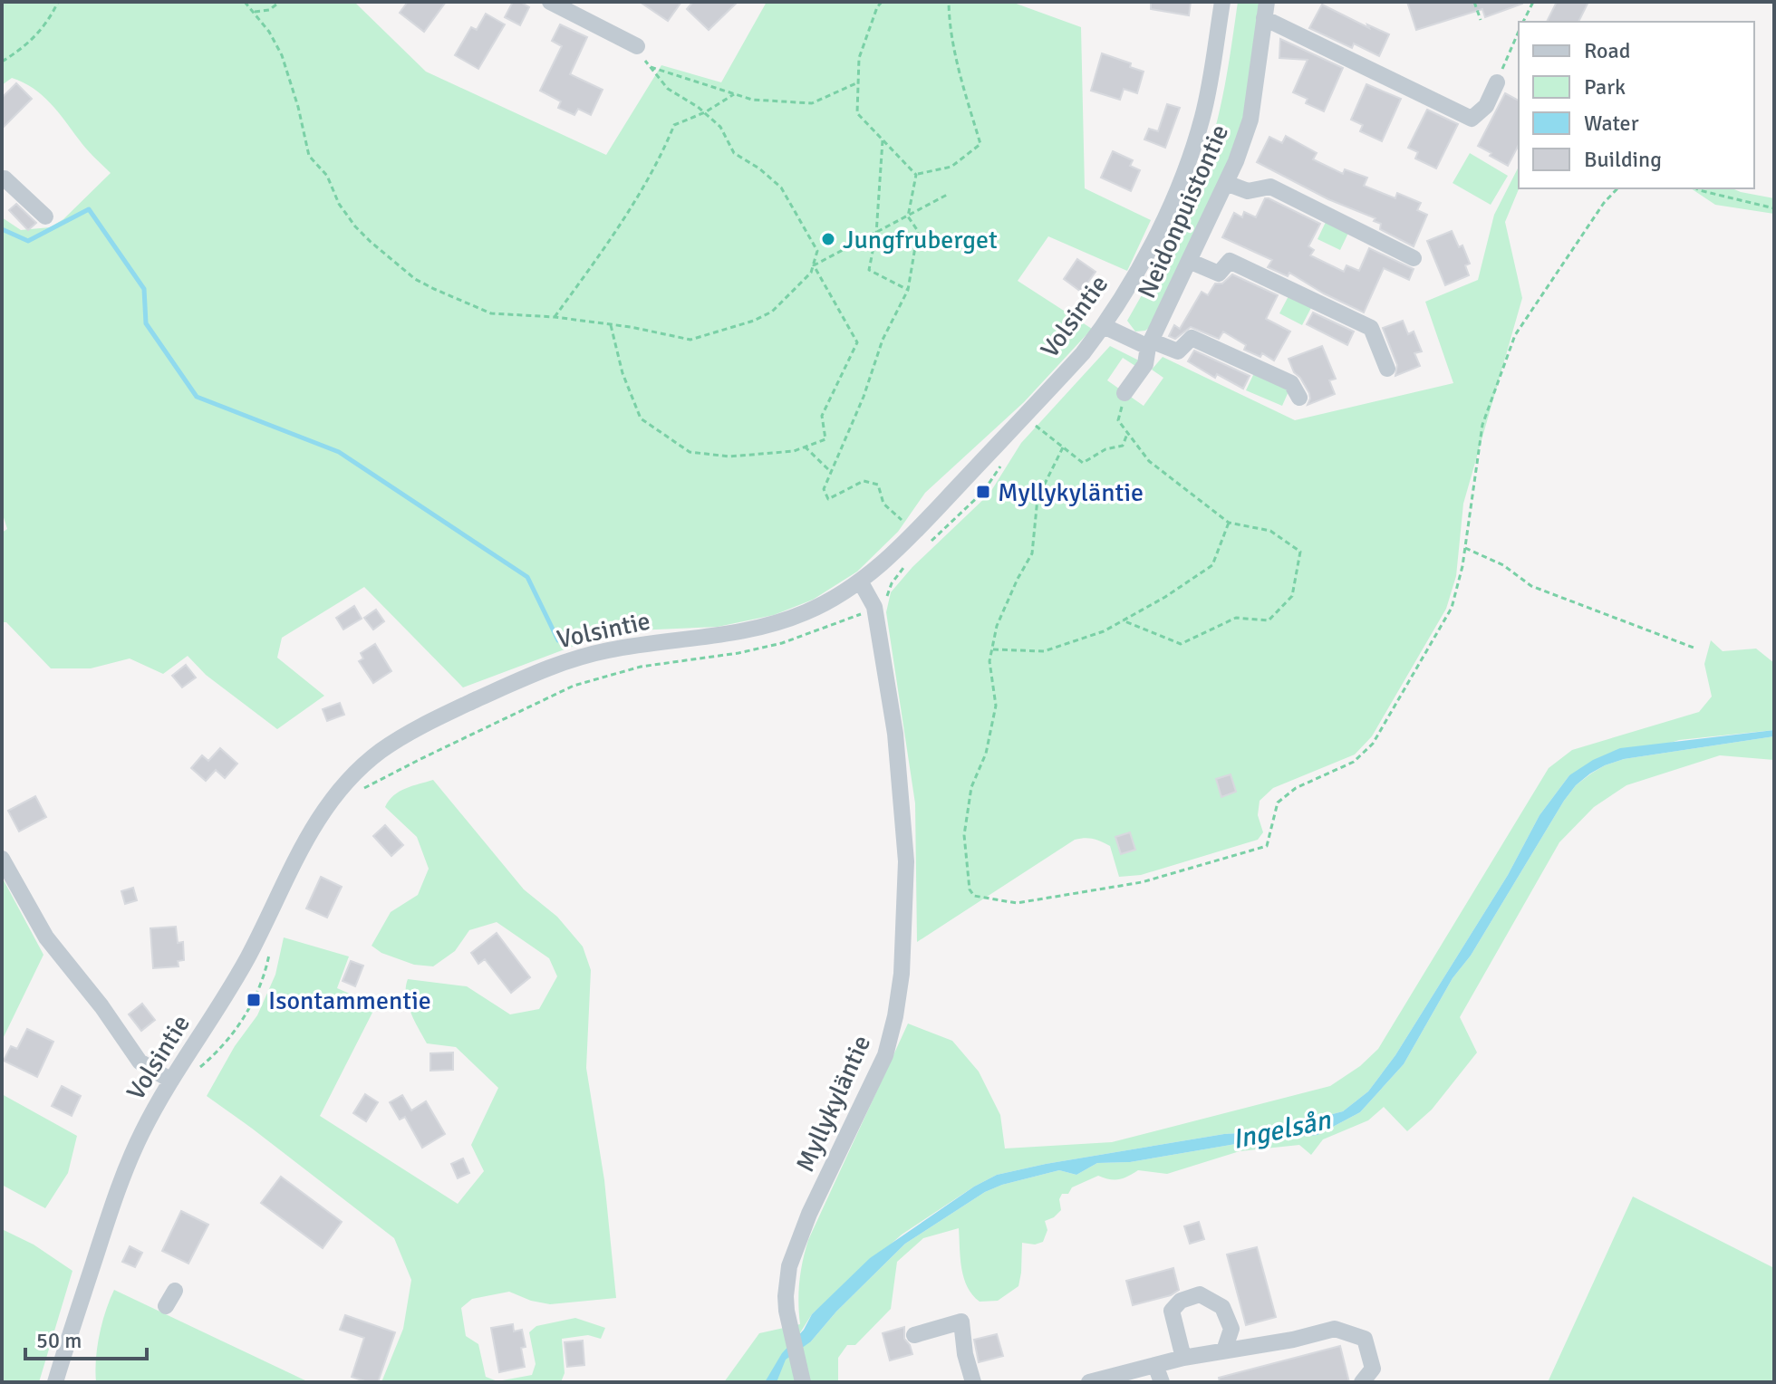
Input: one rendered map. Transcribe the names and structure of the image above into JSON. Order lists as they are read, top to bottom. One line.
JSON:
{"streets":{"street":["Neidonpuistontie","Volsintie","Myllykyläntie"]},"crossings":[["Volsintie","Myllykyläntie"]],"water":["Ingelsån"],"places":{"other":["Jungfruberget"],"transit":["Myllykyläntie","Isontammentie"]},"legend":["Road","Park","Water","Building"],"scale_bar":"50 m"}
